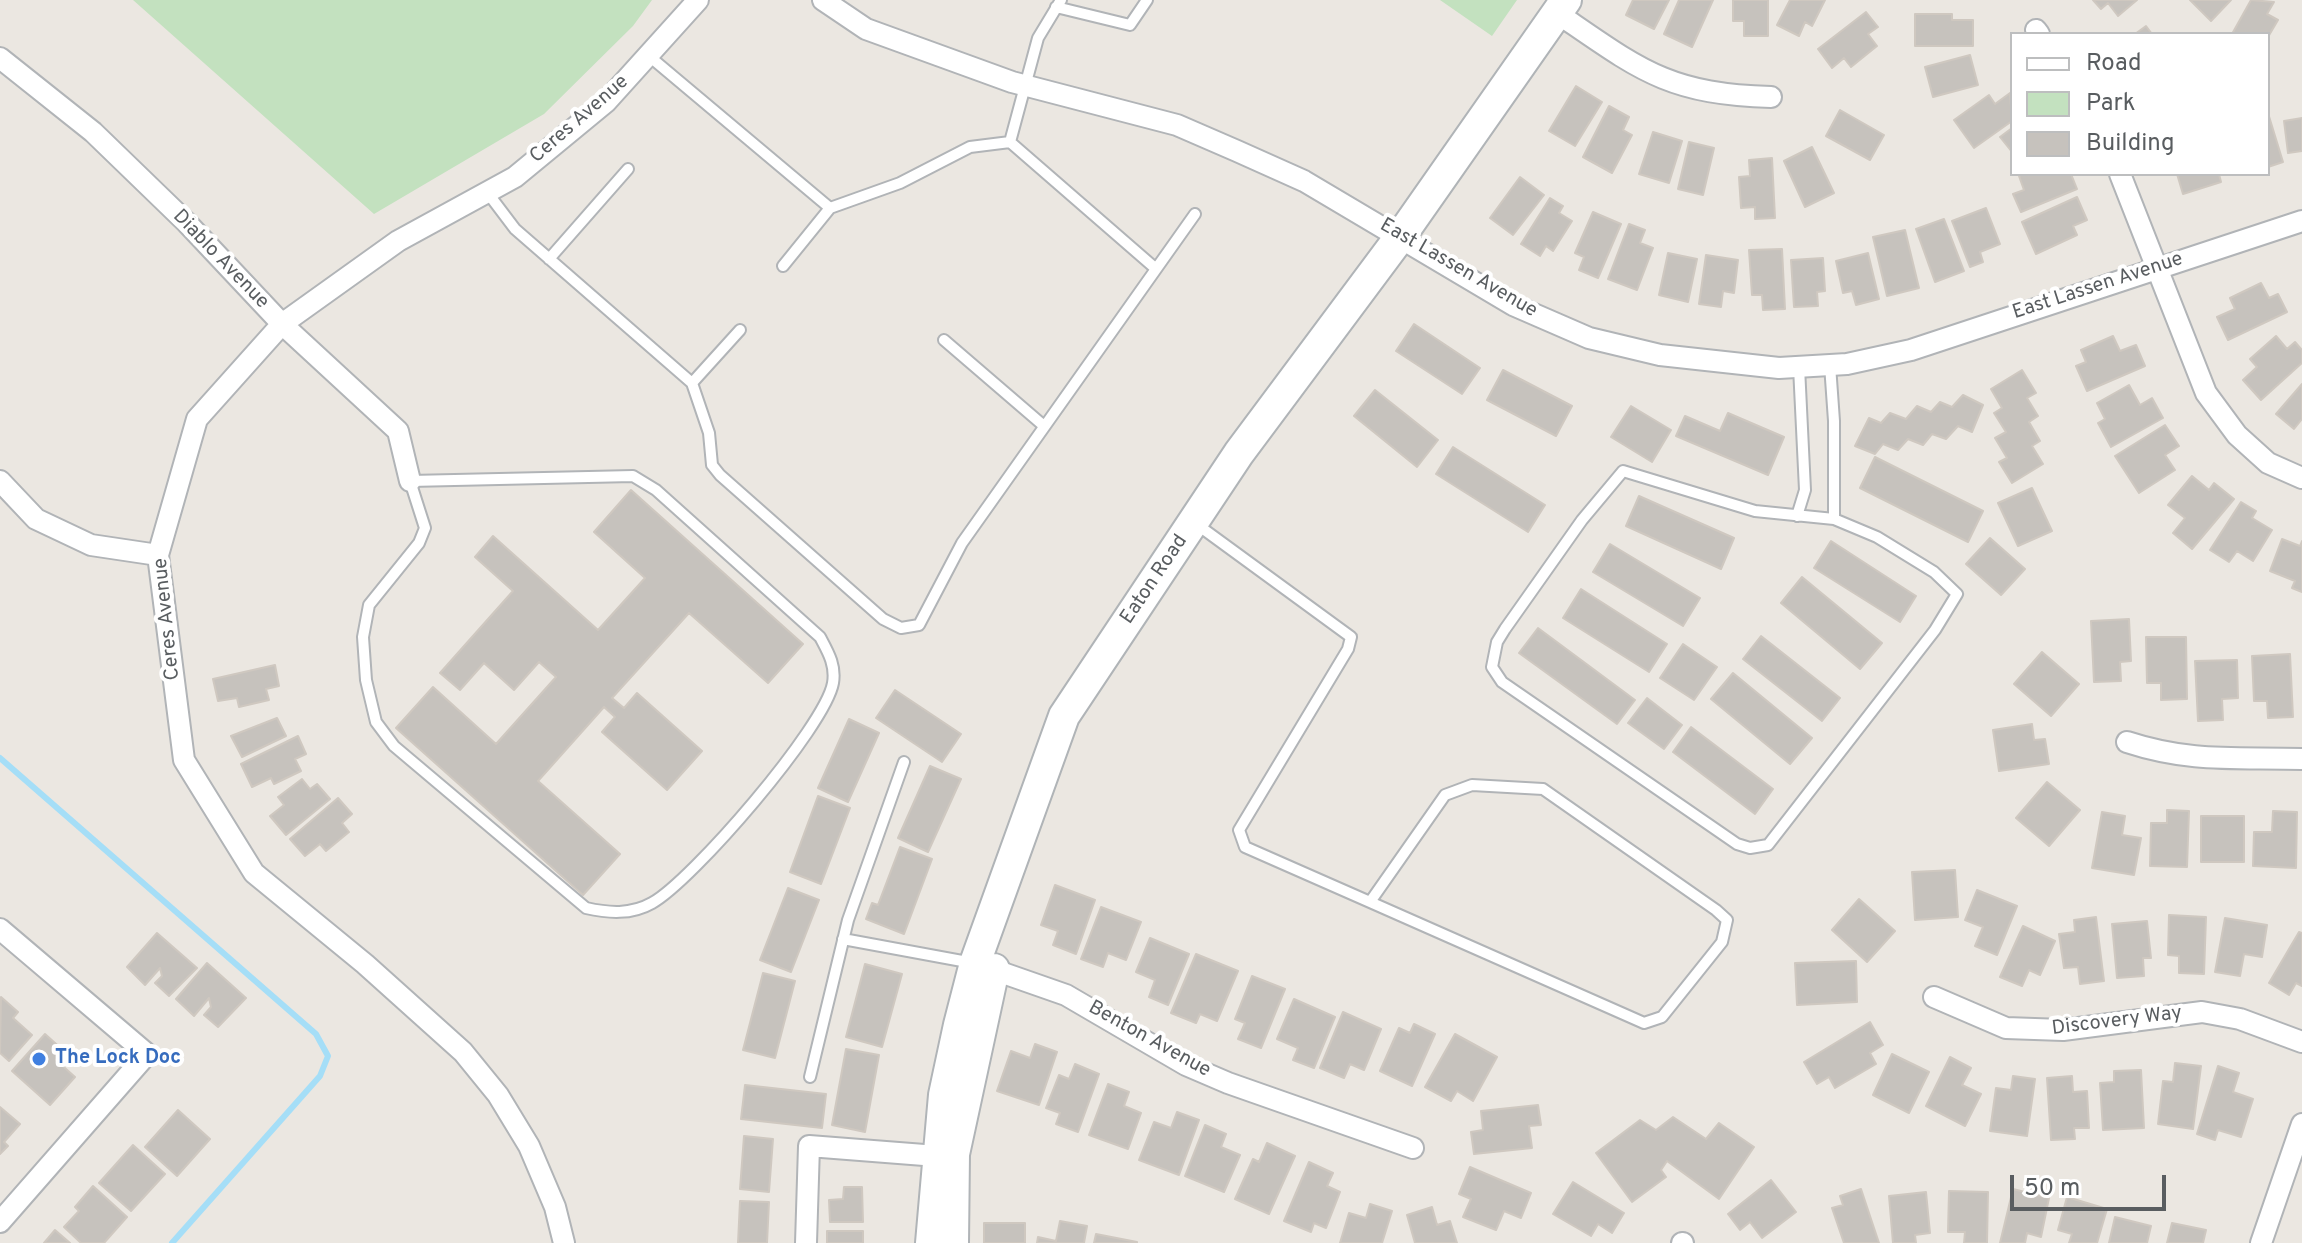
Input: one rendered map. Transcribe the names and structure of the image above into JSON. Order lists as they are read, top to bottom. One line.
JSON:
{"streets":{"street":["Ceres Avenue","Diablo Avenue","East Lassen Avenue","Eaton Road","Discovery Way","Benton Avenue"]},"crossings":[["Ceres Avenue","Diablo Avenue"],["East Lassen Avenue","Eaton Road"],["Eaton Road","Benton Avenue"]],"places":["The Lock Doc"],"legend":["Road","Park","Building"],"scale_bar":"50 m"}
